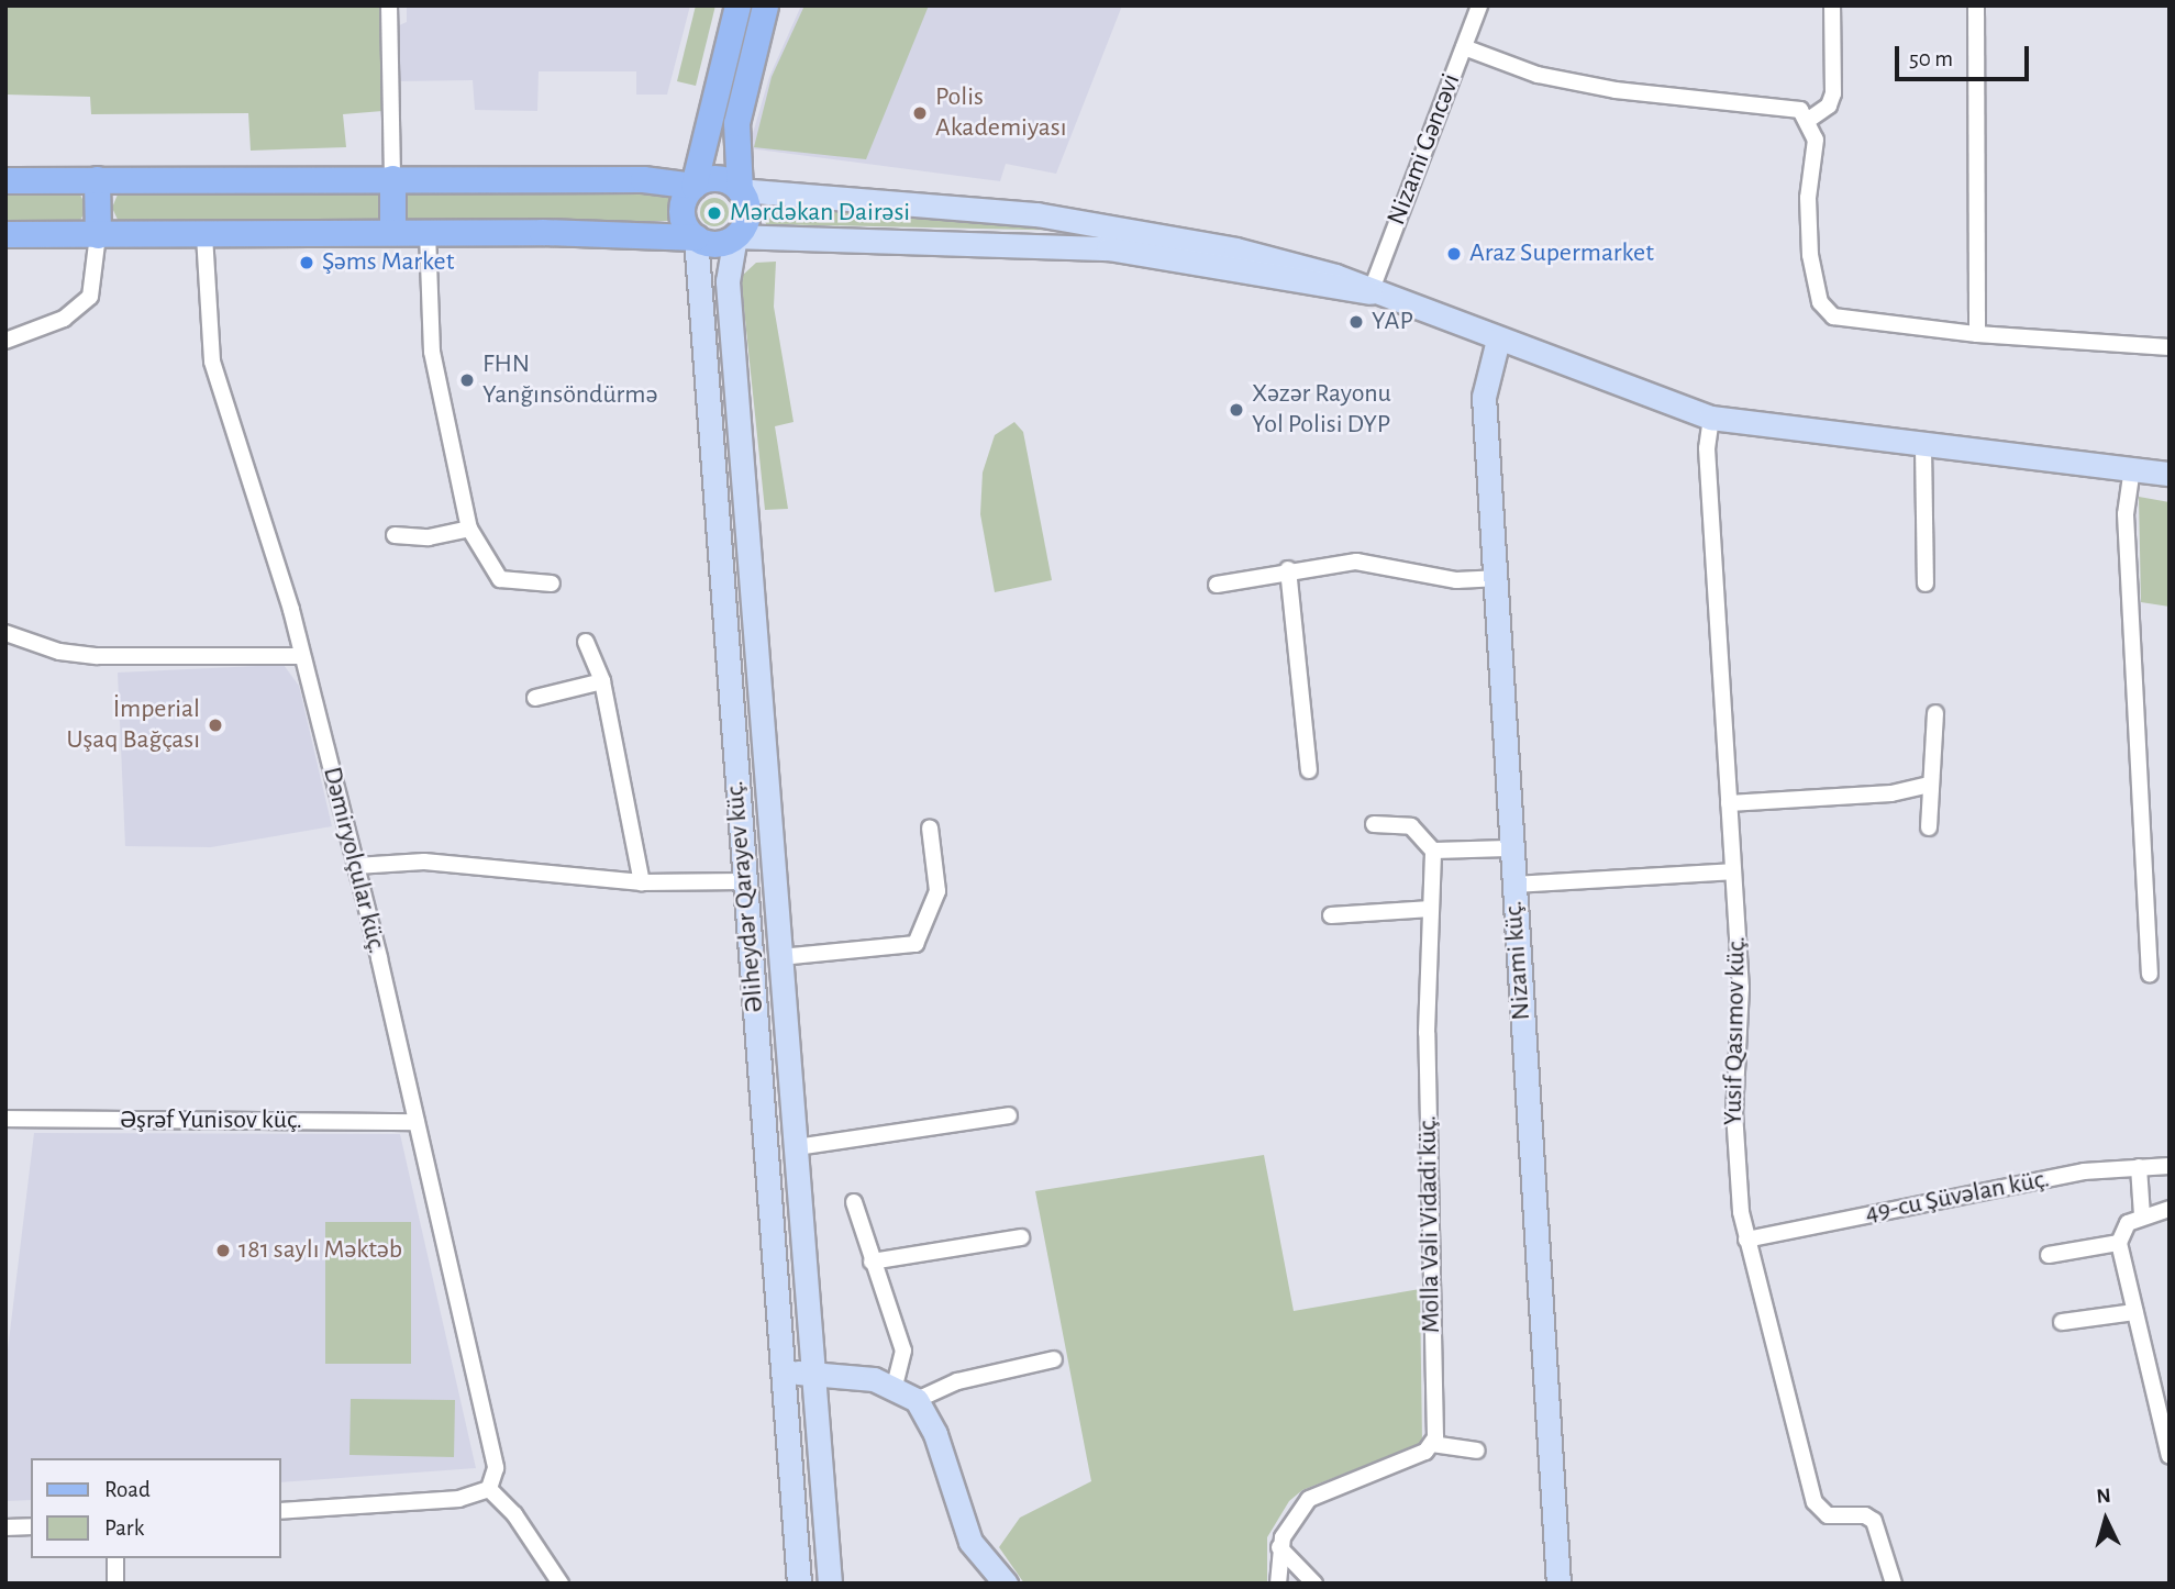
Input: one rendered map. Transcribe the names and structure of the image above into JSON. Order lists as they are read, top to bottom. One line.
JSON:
{"streets":{"main road":["Əliheydər Qarayev küç.","Nizami küç."],"street":["Nizami Gəncəvi","Dəmiryolçular küç.","Yusif Qasımov küç.","Əşrəf Yunisov küç.","49-cu Şüvəlan küç.","Molla Vəli Vidadi küç."]},"crossings":[["Dəmiryolçular küç.","Əşrəf Yunisov küç."],["Yusif Qasımov küç.","49-cu Şüvəlan küç."]],"places":["Polis Akademiyası","Mərdəkan Dairəsi","Araz Supermarket","Şəms Market","YAP","FHN Yanğınsöndürmə","Xəzər Rayonu Yol Polisi DYP","İmperial Uşaq Bağçası","181 saylı Məktəb"],"legend":["Road","Park"],"scale_bar":"50 m","north":"top"}
